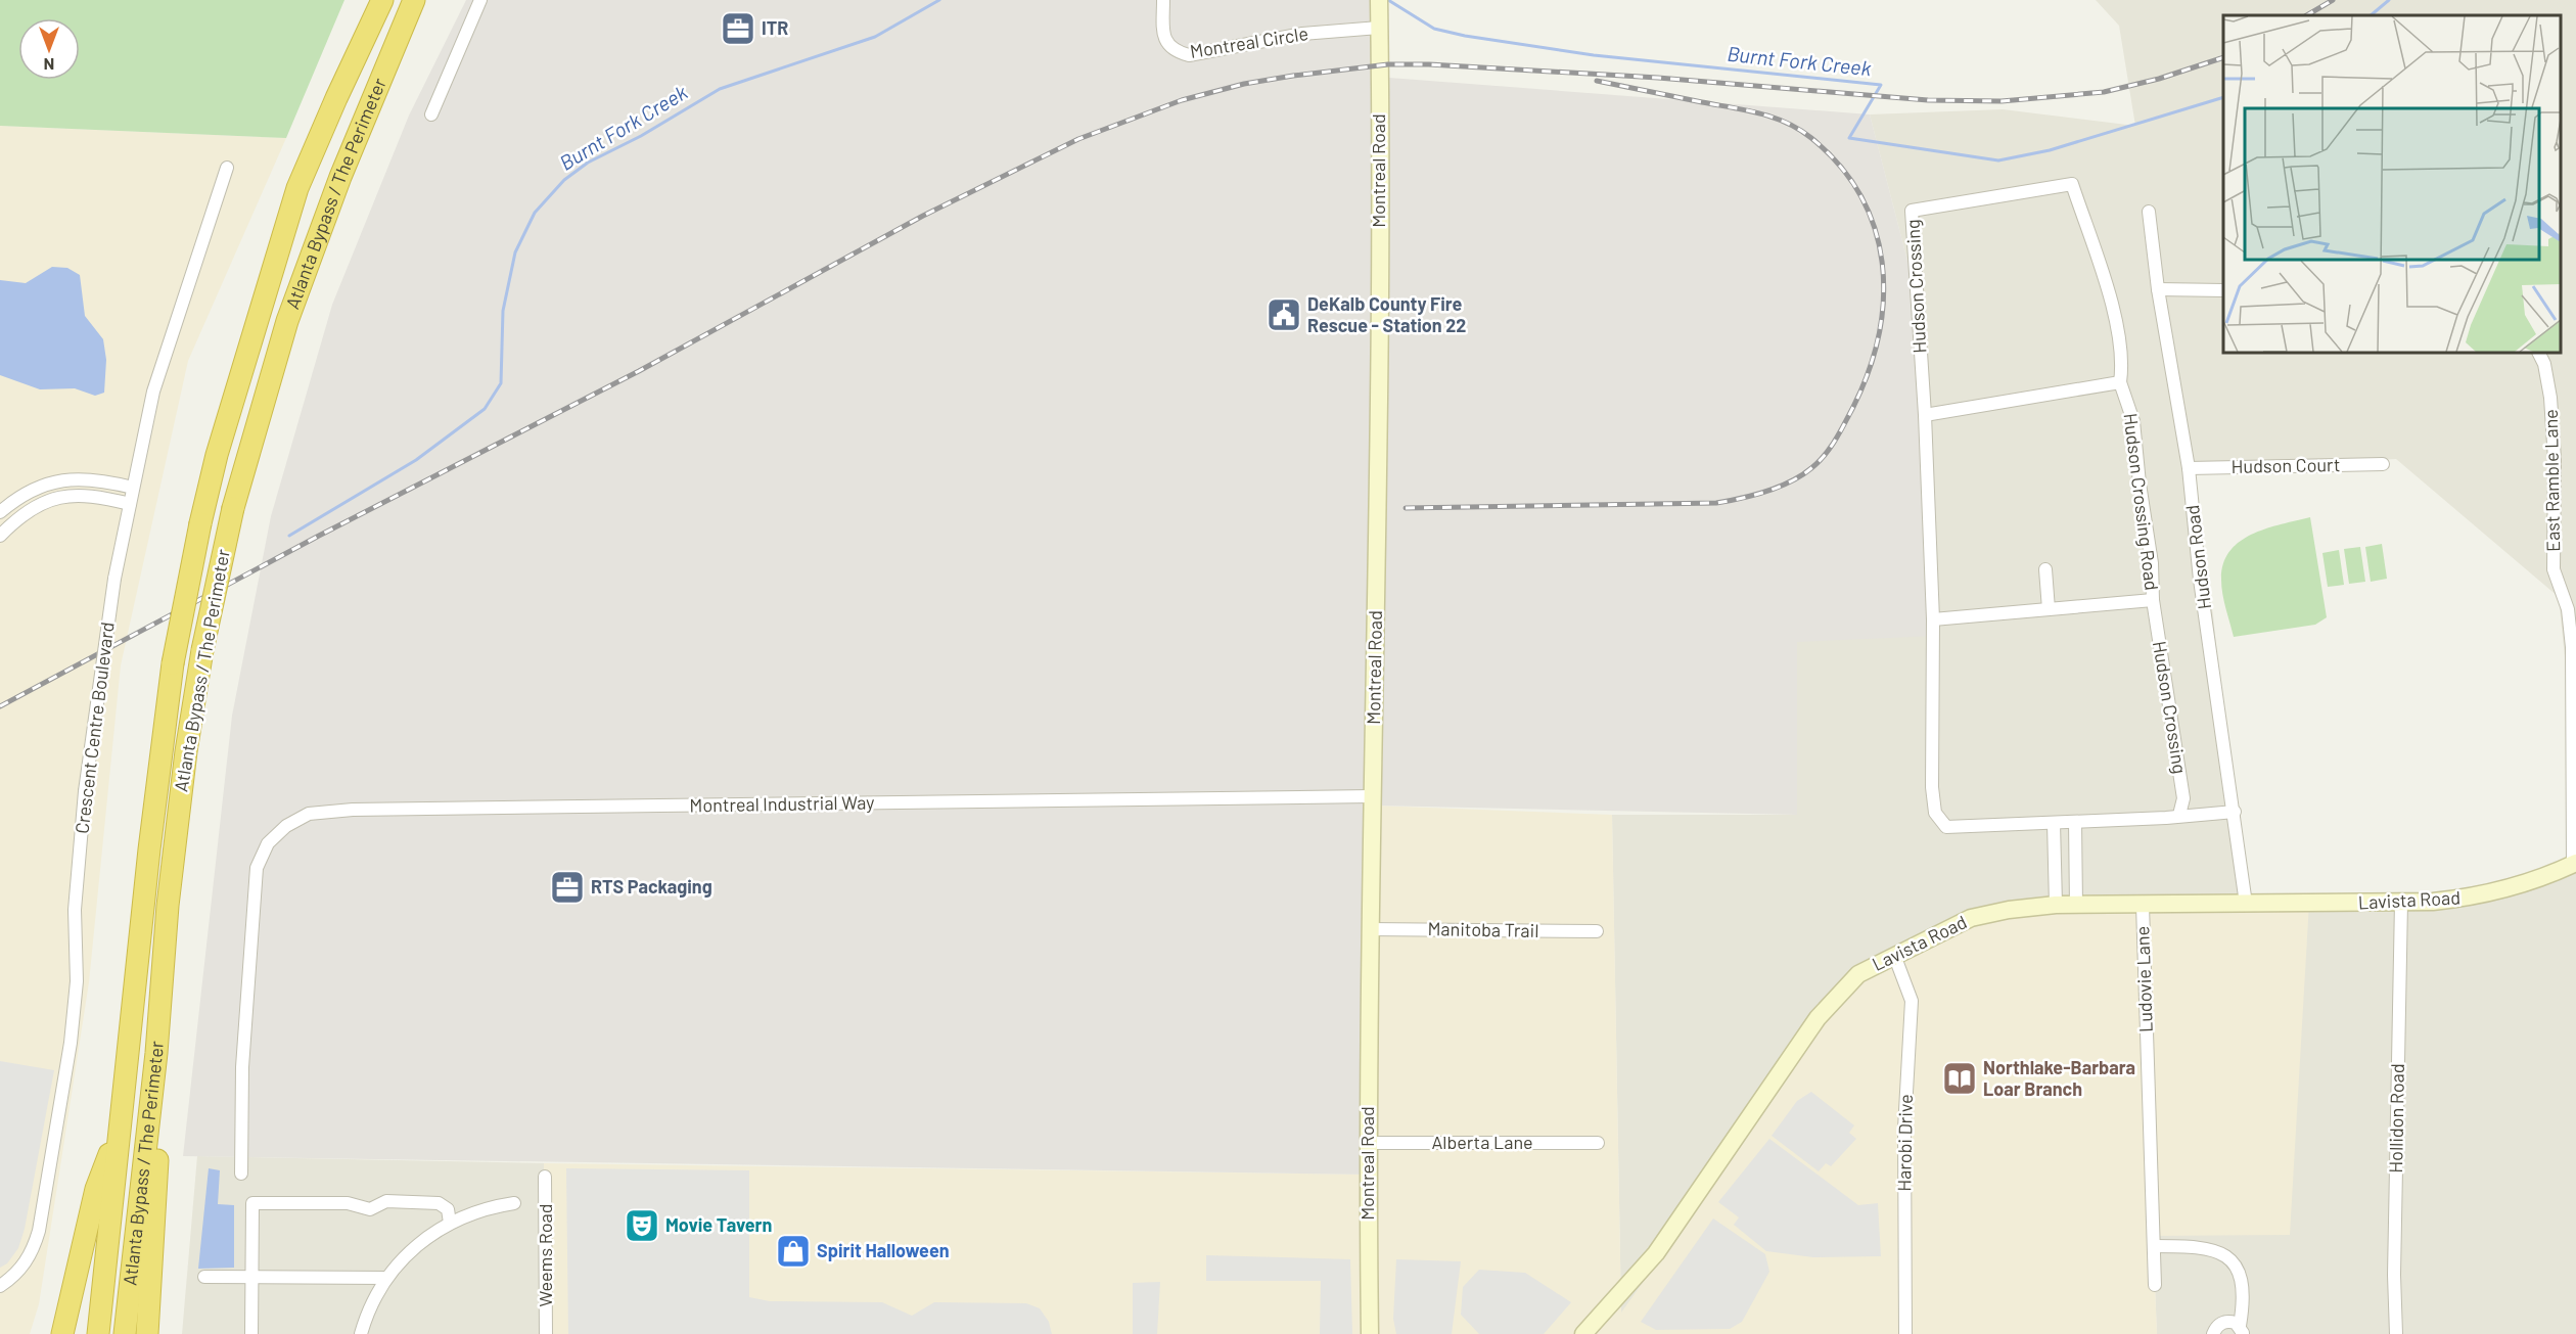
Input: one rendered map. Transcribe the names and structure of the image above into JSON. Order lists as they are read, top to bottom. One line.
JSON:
{"streets":{"highway":["Atlanta Bypass / The Perimeter"],"street":["Montreal Circle","Montreal Road","Hudson Crossing","Hudson Court","East Ramble Lane","Hudson Crossing Road","Hudson Road","Crescent Centre Boulevard","Montreal Industrial Way","Lavista Road","Manitoba Trail","Ludovie Lane","Hollidon Road","Alberta Lane","Harobi Drive","Weems Road"]},"crossings":[["Montreal Circle","Montreal Road"],["Montreal Road","Montreal Industrial Way"],["Montreal Road","Manitoba Trail"],["Montreal Road","Alberta Lane"],["Hudson Crossing","Hudson Crossing Road"],["Hudson Crossing","Hudson Road"],["Hudson Court","Hudson Road"],["East Ramble Lane","Lavista Road"],["Hudson Road","Lavista Road"],["Lavista Road","Ludovie Lane"],["Lavista Road","Hollidon Road"],["Lavista Road","Harobi Drive"]],"water":["Burnt Fork Creek"],"places":{"office":["ITR","RTS Packaging"],"public building":["DeKalb County Fire Rescue - Station 22"],"library":["Northlake-Barbara Loar Branch"],"theatre":["Movie Tavern"],"shop":["Spirit Halloween"]},"north":"bottom"}
